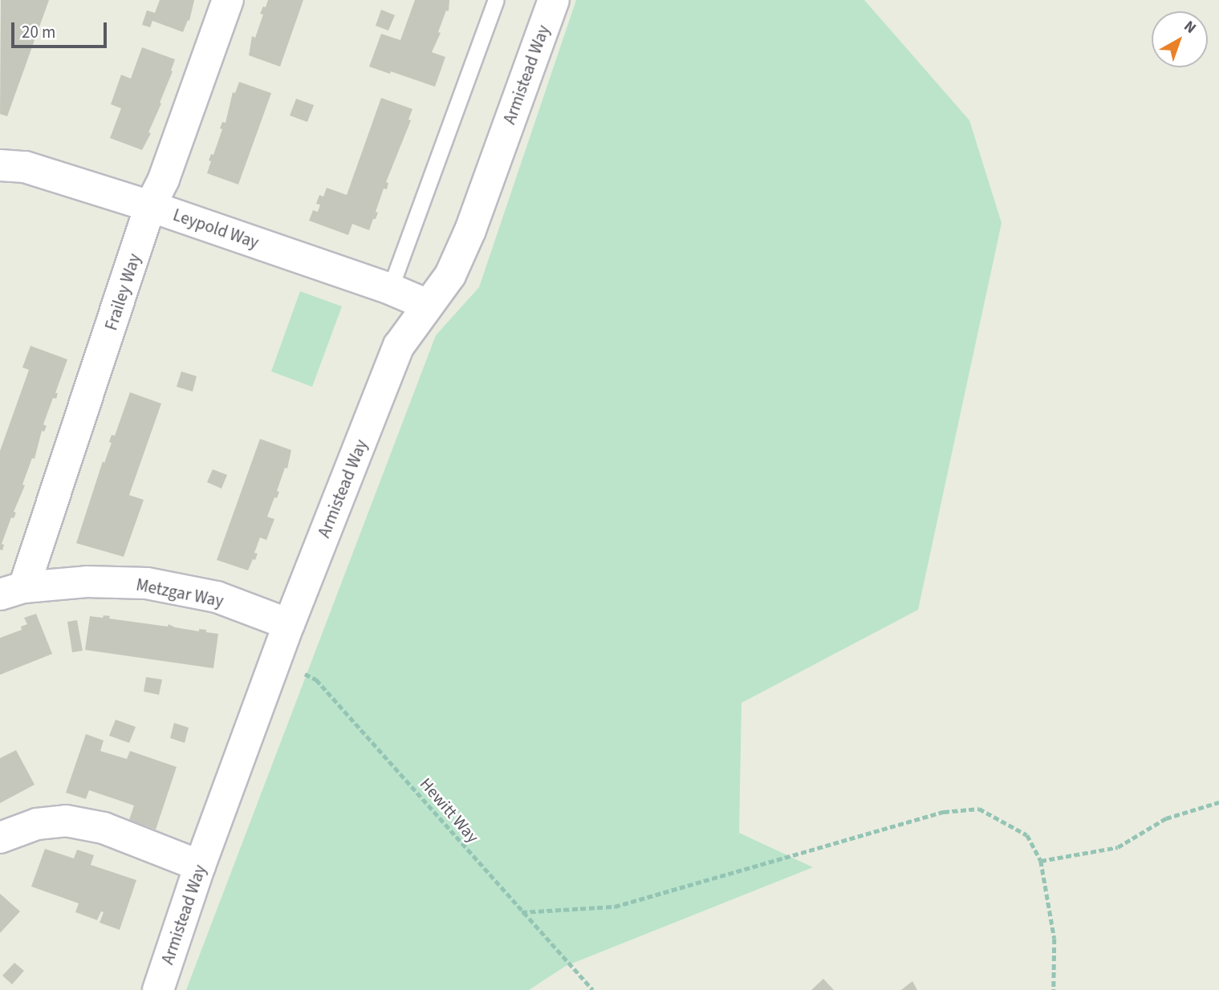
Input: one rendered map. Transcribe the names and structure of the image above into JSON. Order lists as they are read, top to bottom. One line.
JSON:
{"streets":{"street":["Armistead Way","Leypold Way","Frailey Way","Metzgar Way"],"path":["Hewitt Way"]},"crossings":[["Armistead Way","Leypold Way"],["Armistead Way","Metzgar Way"],["Armistead Way","Hewitt Way"],["Leypold Way","Frailey Way"],["Frailey Way","Metzgar Way"]],"scale_bar":"20 m","north":"top right"}
